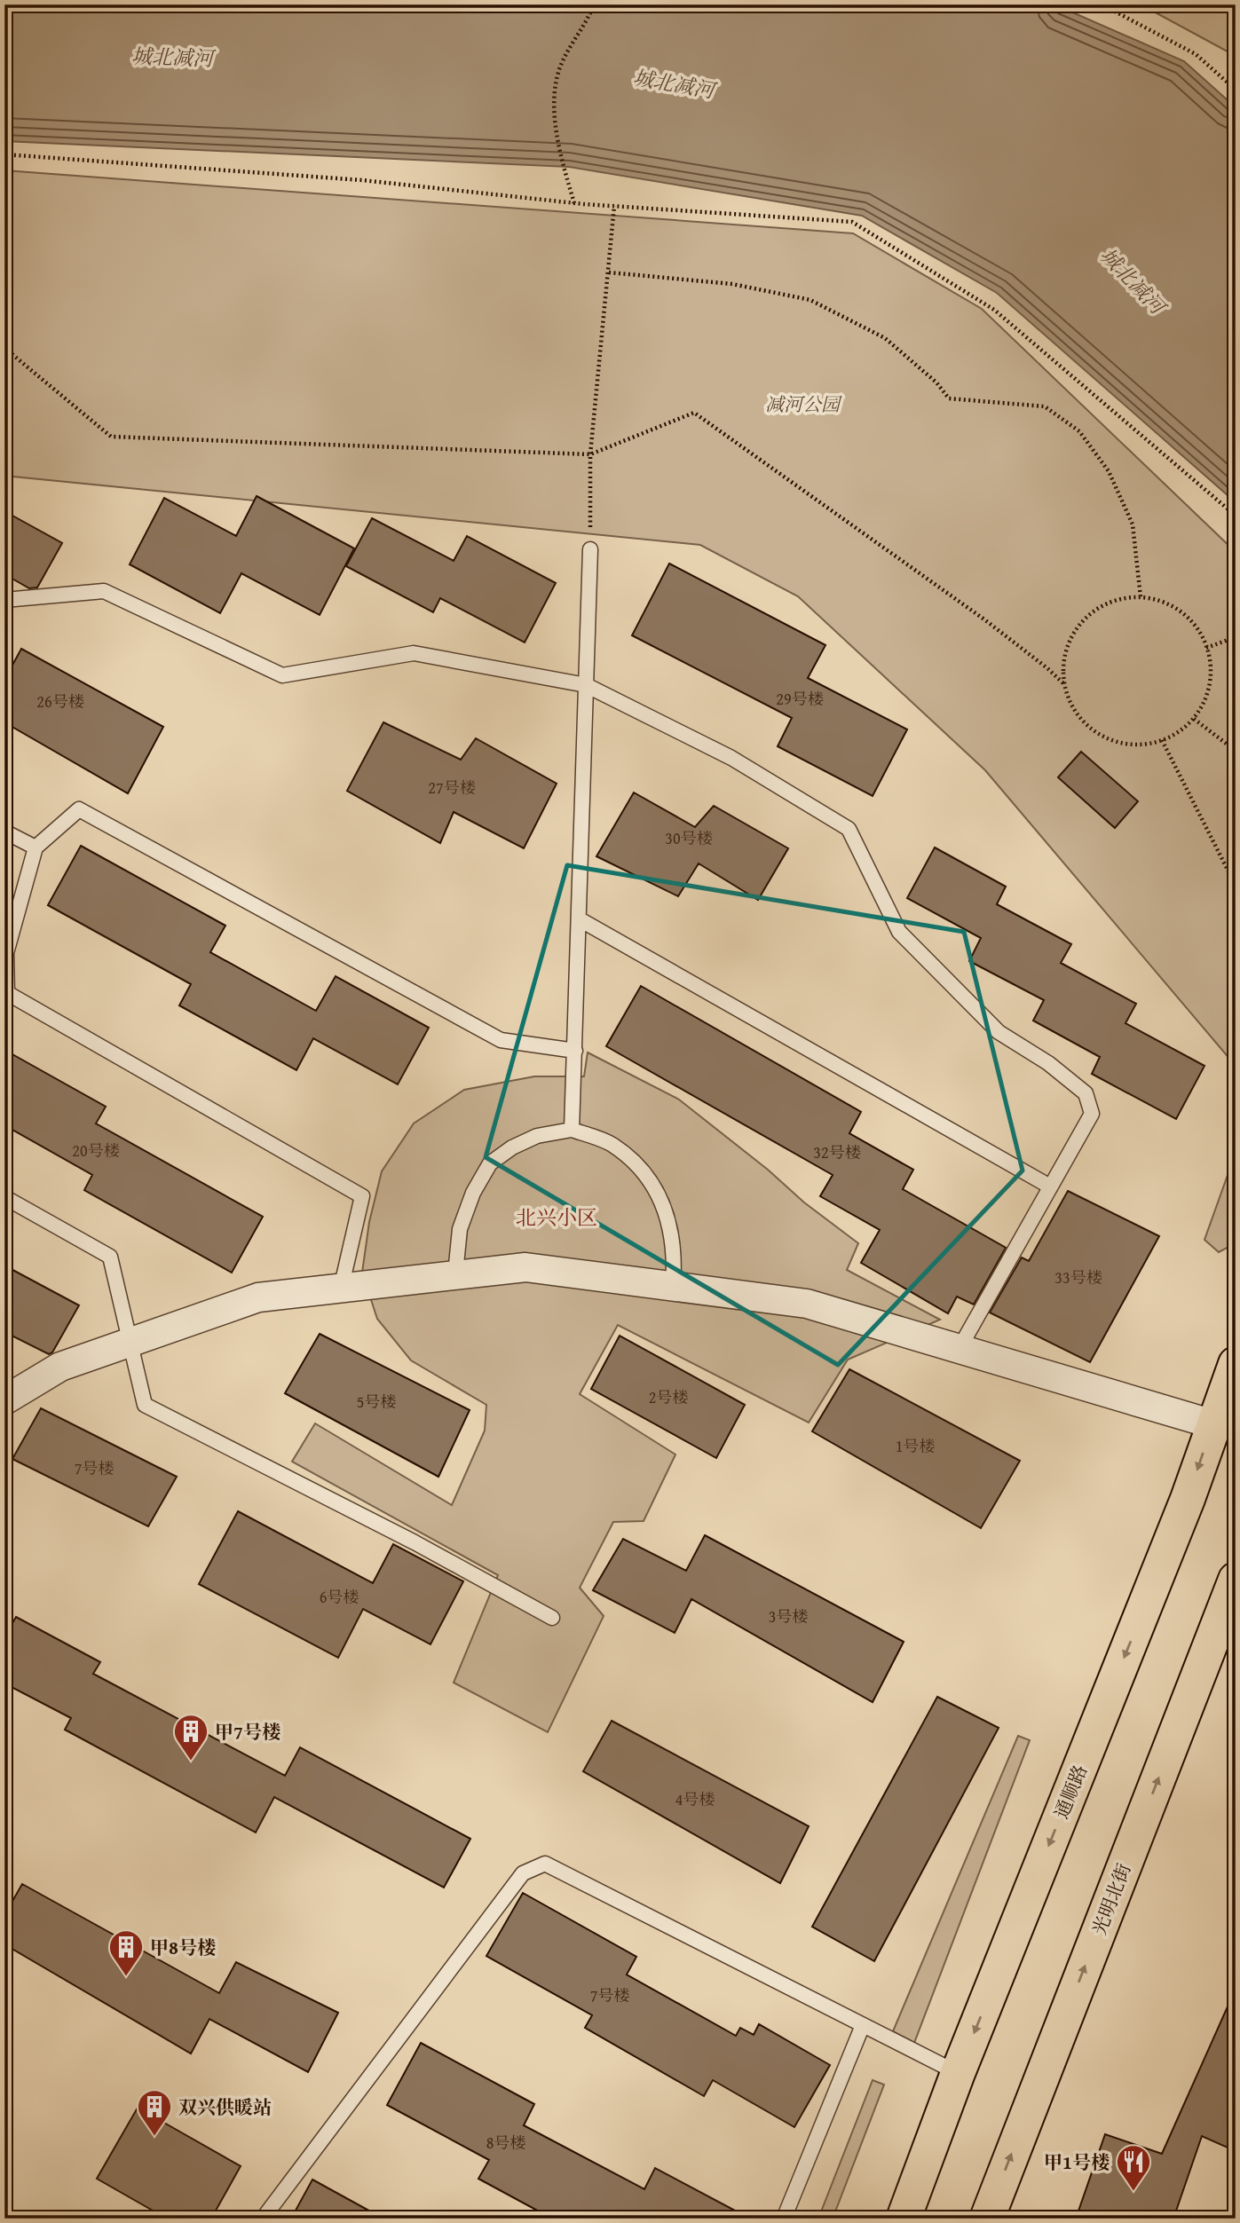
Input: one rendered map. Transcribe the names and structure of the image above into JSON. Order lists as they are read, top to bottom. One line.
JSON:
{"streets":{"main road":["通顺路","光明北街"]},"one_way":["通顺路","光明北街"],"districts":["北兴小区"],"water":["城北减河"],"parks":["减河公园"],"places":{"building":["甲7号楼","甲8号楼","双兴供暖站"],"restaurant":["甲1号楼"]},"house_numbers":["29号楼","26号楼","27号楼","30号楼","20号楼","32号楼","33号楼","2号楼","5号楼","1号楼","7号楼","6号楼","3号楼","4号楼","7号楼","8号楼"]}
